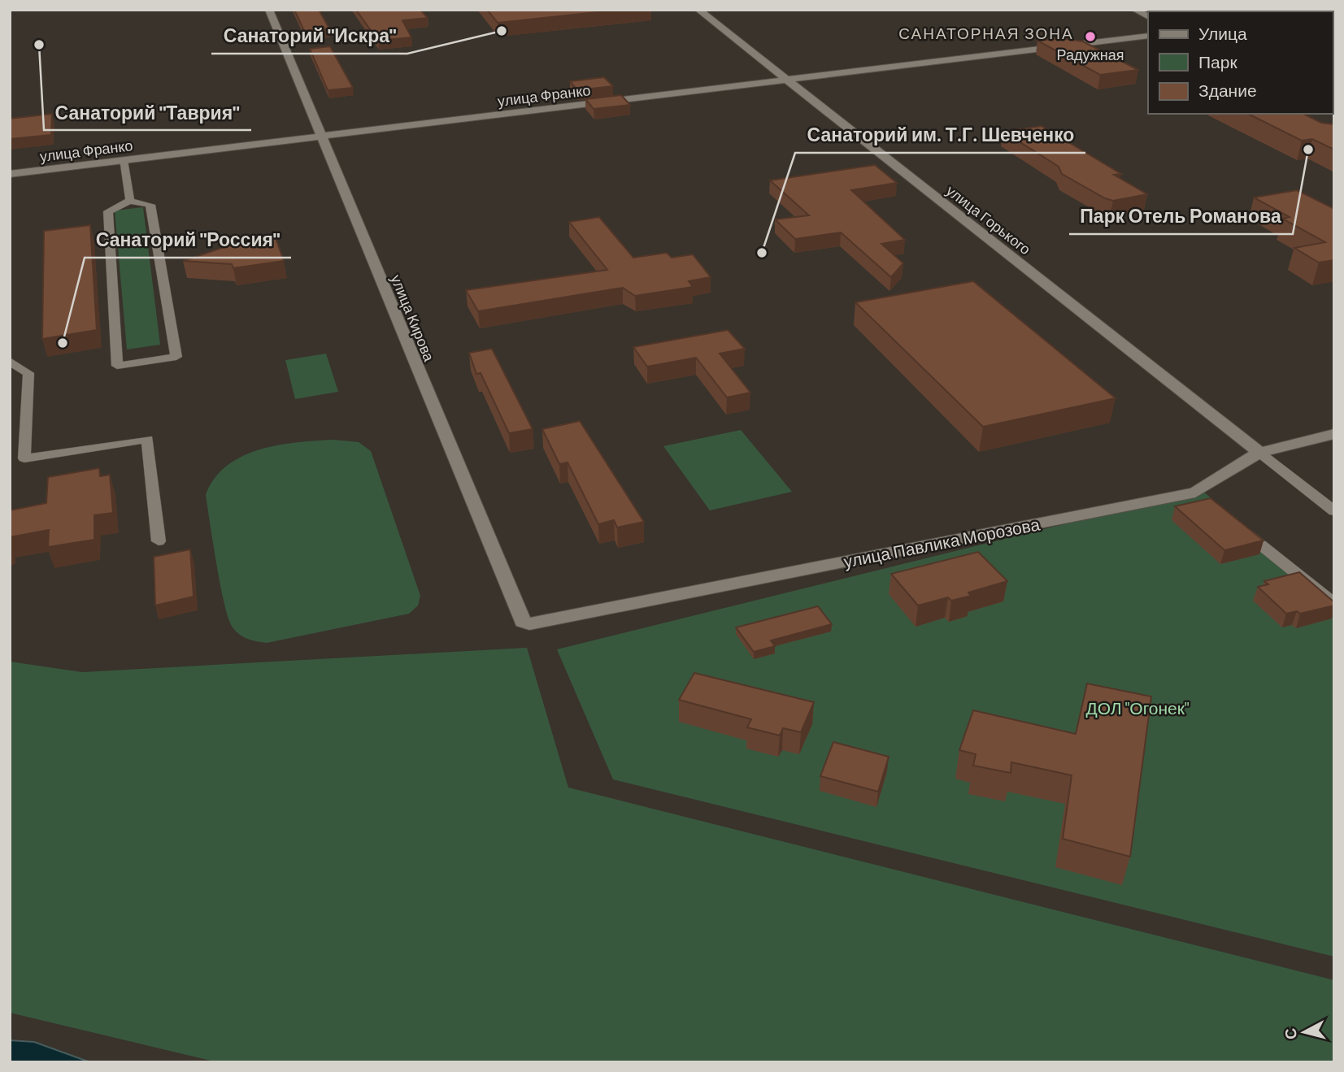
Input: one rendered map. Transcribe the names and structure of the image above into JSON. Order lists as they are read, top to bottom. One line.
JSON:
{"streets":{"street":["улица Франко","улица Горького","улица Кирова","улица Павлика Морозова"]},"crossings":[["улица Франко","улица Горького"],["улица Франко","улица Кирова"],["улица Горького","улица Павлика Морозова"],["улица Кирова","улица Павлика Морозова"]],"districts":["САНАТОРНАЯ ЗОНА"],"parks":["ДОЛ \"Огонек\""],"places":["Санаторий \"Искра\"","Радужная","Санаторий \"Таврия\"","Парк Отель Романова","Санаторий им. Т.Г. Шевченко","Санаторий \"Россия\""],"legend":["Улица","Парк","Здание"],"north":"left"}
